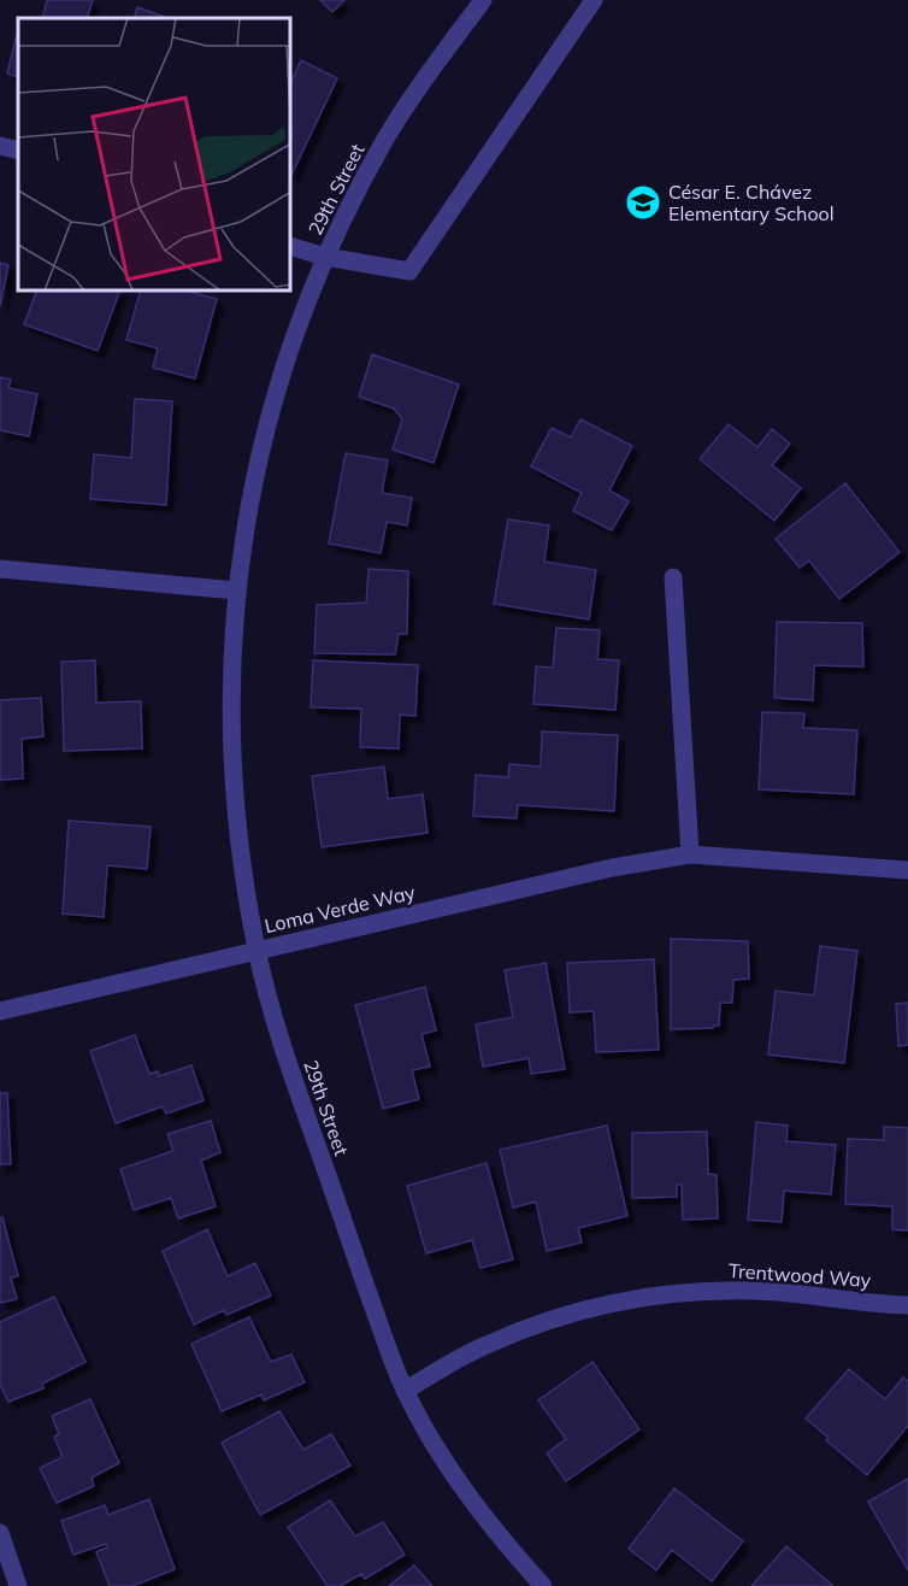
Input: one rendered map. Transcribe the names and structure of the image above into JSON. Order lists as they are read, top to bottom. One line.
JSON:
{"streets":{"street":["29th Street","Loma Verde Way","Trentwood Way"]},"crossings":[["29th Street","Loma Verde Way"],["29th Street","Trentwood Way"]],"places":{"school or university":["César E. Chávez Elementary School"]}}
